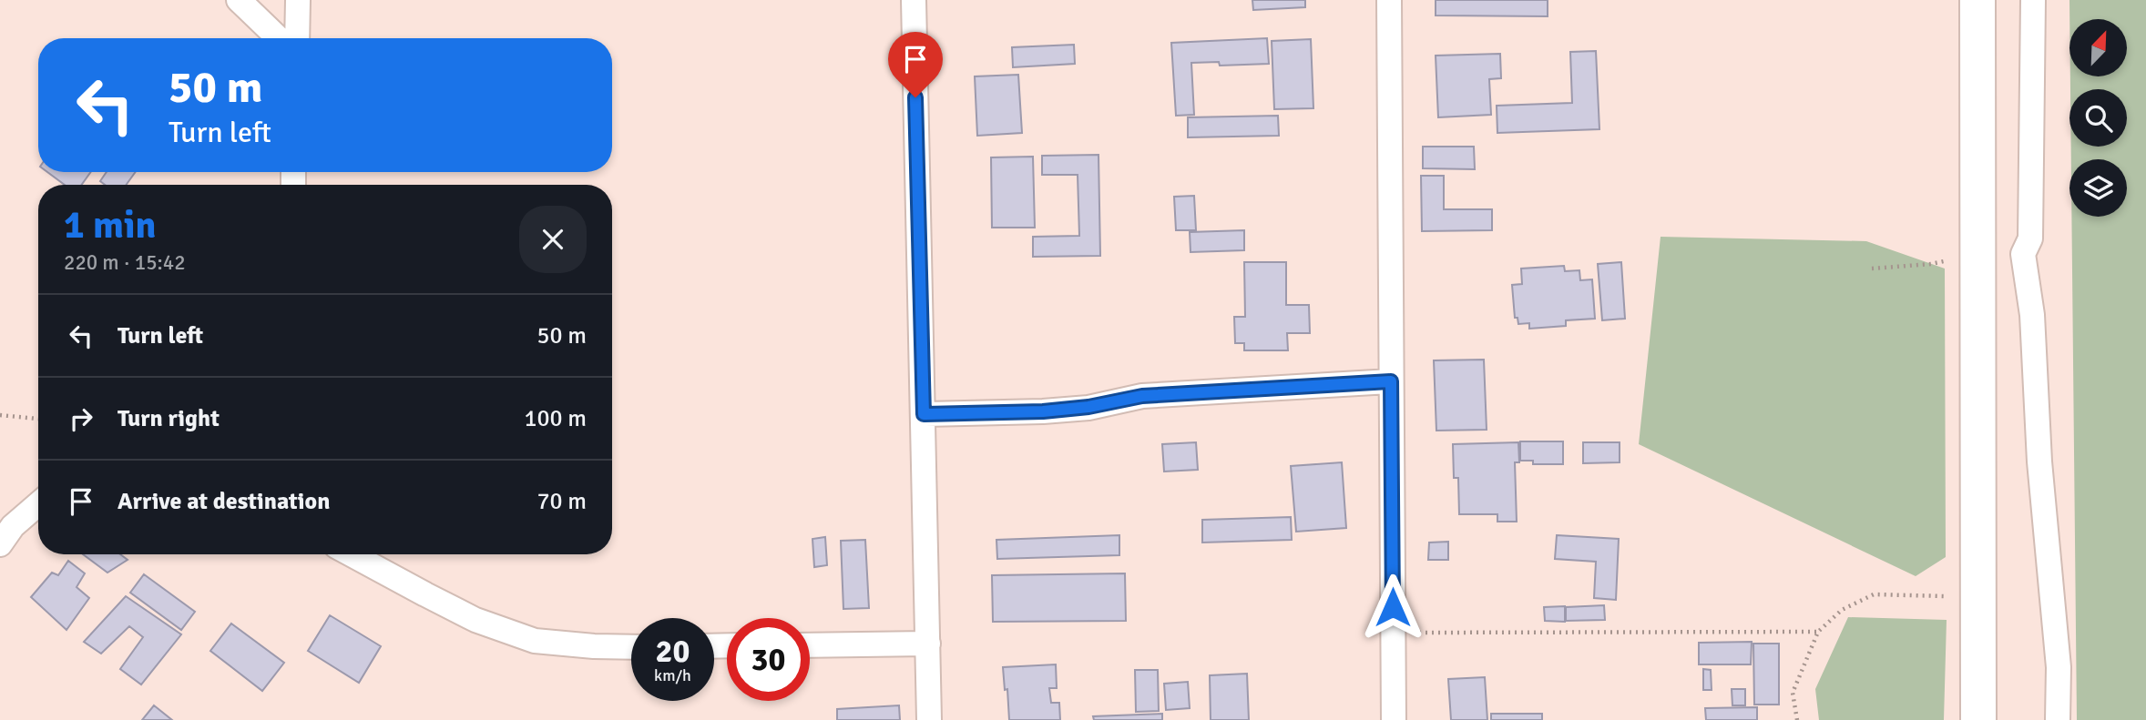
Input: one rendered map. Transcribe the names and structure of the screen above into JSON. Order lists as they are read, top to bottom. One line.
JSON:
{"north":"top right","page":{"turn":["50 m","Turn left"],"heading":["1 min","220 m · 15:42"],"list":[{"name":"Turn left","value":"50 m"},{"name":"Turn right","value":"100 m"},{"name":"Arrive at destination","value":"70 m"}],"speed":"20 km/h","limit":"30"}}
